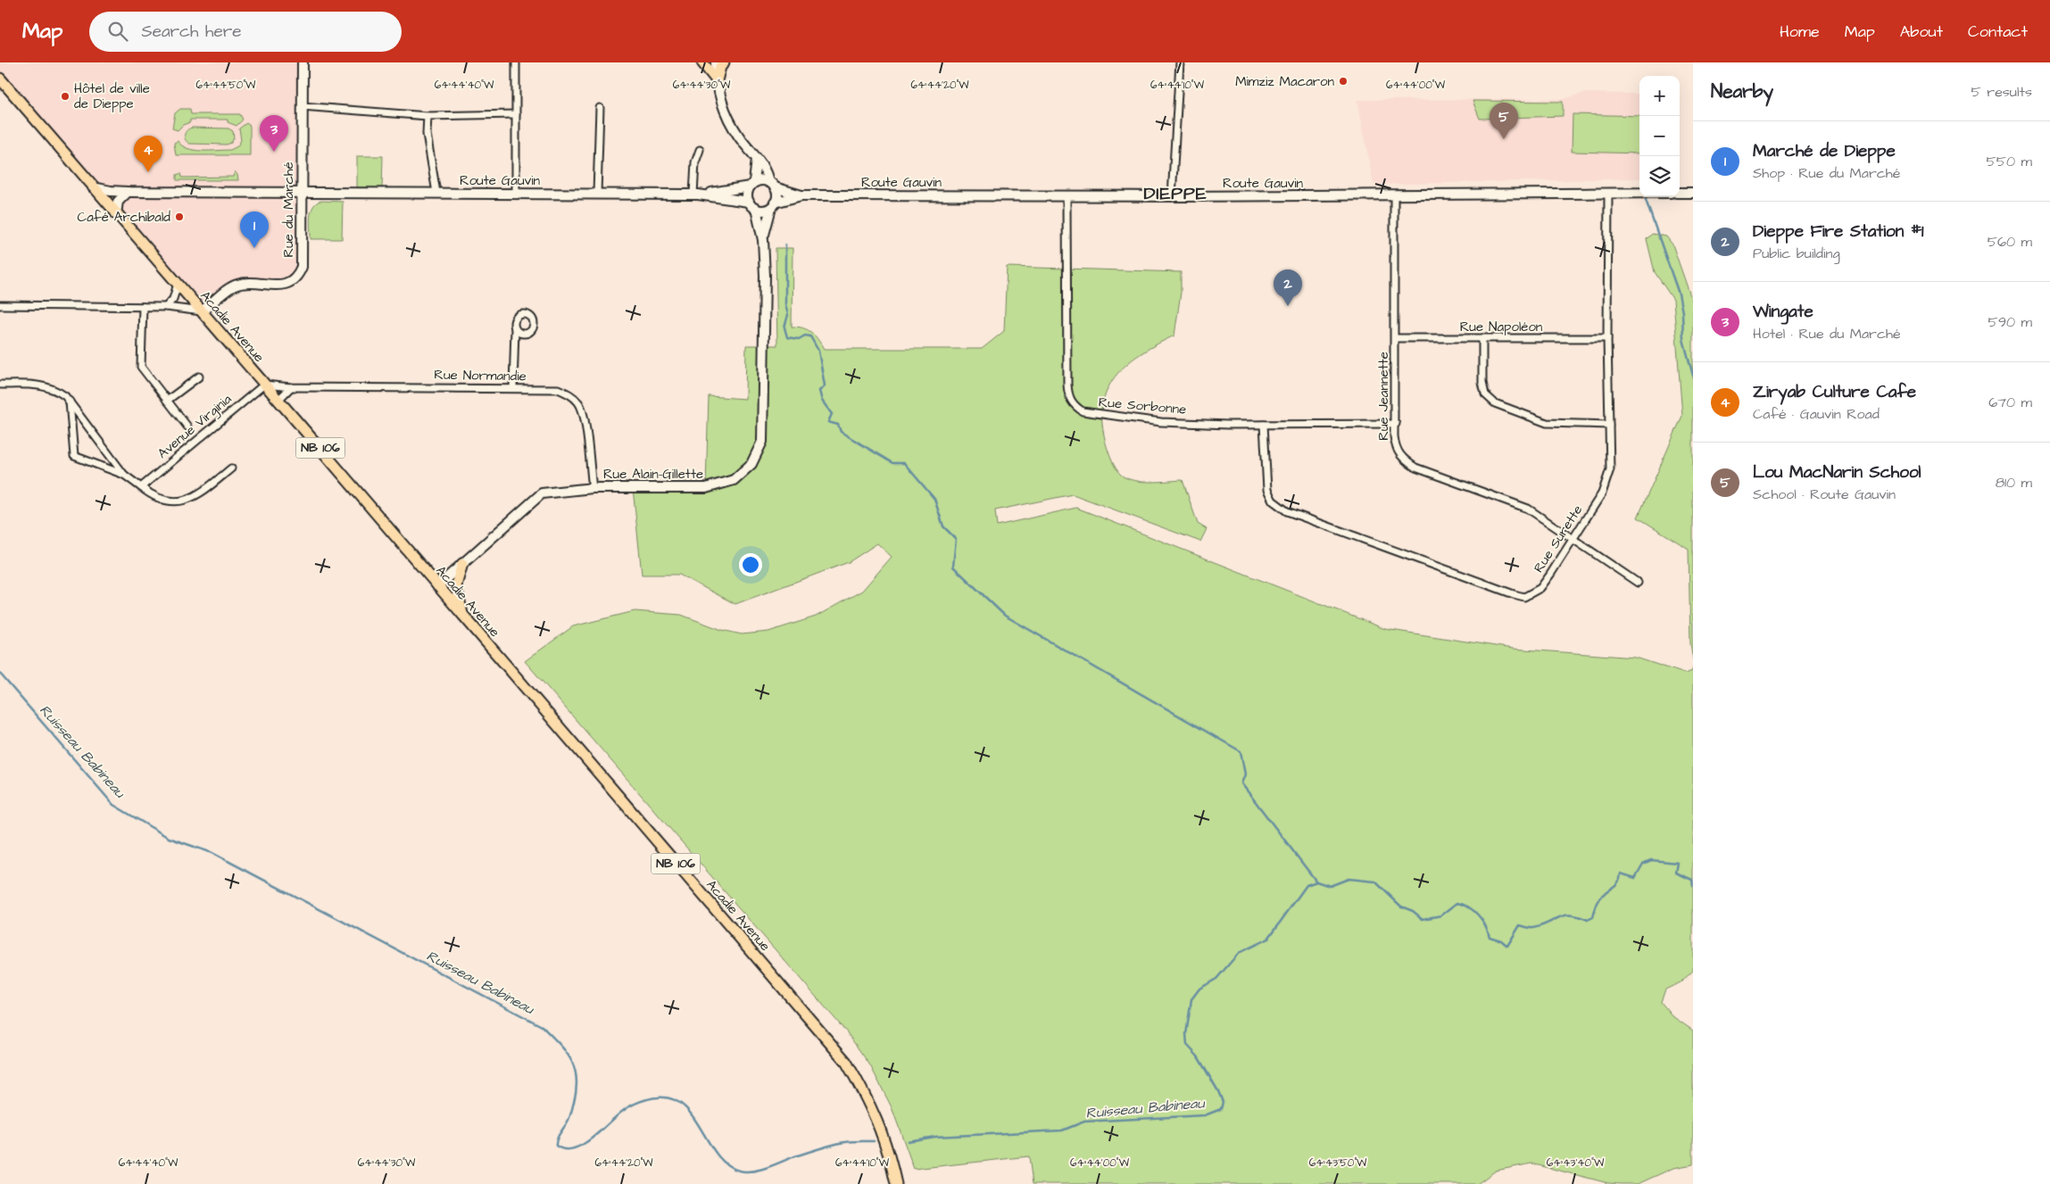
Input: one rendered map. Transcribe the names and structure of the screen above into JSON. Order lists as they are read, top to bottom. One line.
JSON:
{"streets":{"main road":["Acadie Avenue","NB 106"],"street":["Route Gauvin","Rue du Marché","Rue Napoléon","Rue Normandie","Rue Jeannette","Rue Sorbonne","Avenue Virginia","Rue Alain-Gillette","Rue Surette"]},"crossings":[["Route Gauvin","Rue du Marché"],["Route Gauvin","Acadie Avenue"],["Route Gauvin","Rue Jeannette"],["Route Gauvin","Rue Sorbonne"],["Route Gauvin","Rue Alain-Gillette"],["Route Gauvin","Rue Surette"],["Rue du Marché","Acadie Avenue"],["Acadie Avenue","Rue Normandie"],["Acadie Avenue","Avenue Virginia"],["Acadie Avenue","Rue Alain-Gillette"],["Rue Napoléon","Rue Jeannette"],["Rue Napoléon","Rue Surette"],["Rue Normandie","Avenue Virginia"],["Rue Normandie","Rue Alain-Gillette"],["Rue Jeannette","Rue Sorbonne"],["Rue Jeannette","Rue Surette"],["Rue Sorbonne","Rue Surette"]],"districts":["DIEPPE"],"water":["Ruisseau Babineau"],"places":["Mimziz Macaron","Hôtel de ville de Dieppe","Café Archibald"],"page":{"header":"Map","search":"Search here","nav":["Home","Map","About","Contact"],"heading":["Nearby","5 results"],"map_buttons":["+","−"],"pins":["5","3","4","1","2"],"list":[{"mark":"1","name":"Marché de Dieppe","note":"Shop · Rue du Marché","value":"550 m"},{"mark":"2","name":"Dieppe Fire Station #1","note":"Public building","value":"560 m"},{"mark":"3","name":"Wingate","note":"Hotel · Rue du Marché","value":"590 m"},{"mark":"4","name":"Ziryab Culture Cafe","note":"Café · Gauvin Road","value":"670 m"},{"mark":"5","name":"Lou MacNarin School","note":"School · Route Gauvin","value":"810 m"}]},"coordinates":["64°44'50\"W","64°44'40\"W","64°44'30\"W","64°44'20\"W","64°44'10\"W","64°44'00\"W","64°43'50\"W","64°43'40\"W"]}
